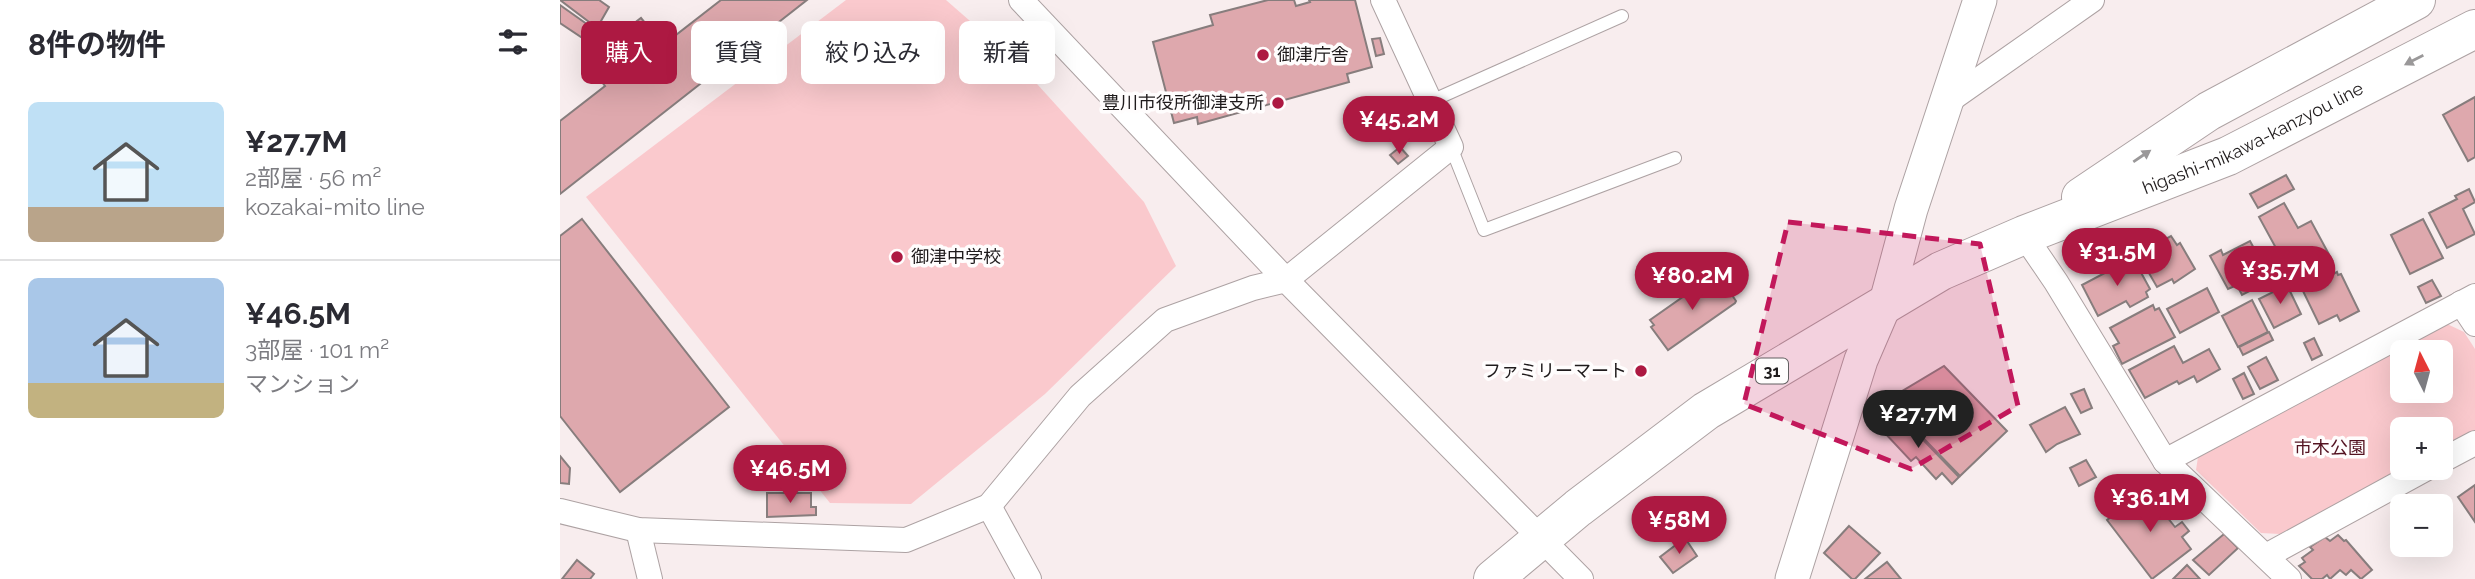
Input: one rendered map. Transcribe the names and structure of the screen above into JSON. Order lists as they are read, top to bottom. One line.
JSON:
{"streets":{"main road":["higashi-mikawa-kanzyou line","31"]},"parks":["市木公園"],"places":["御津庁舎","豊川市役所御津支所","御津中学校","ファミリーマート"],"north":"top","page":{"heading":"8件の物件","chip":["購入","賃貸","絞り込み","新着"],"list":[{"name":"¥27.7M","note":"2部屋 · 56 m² · kozakai-mito line"},{"name":"¥46.5M","note":"3部屋 · 101 m² · マンション"}],"price":["¥45.2M","¥31.5M","¥35.7M","¥80.2M","¥27.7M","¥46.5M","¥36.1M","¥58M"],"map_buttons":["+","−"]}}
